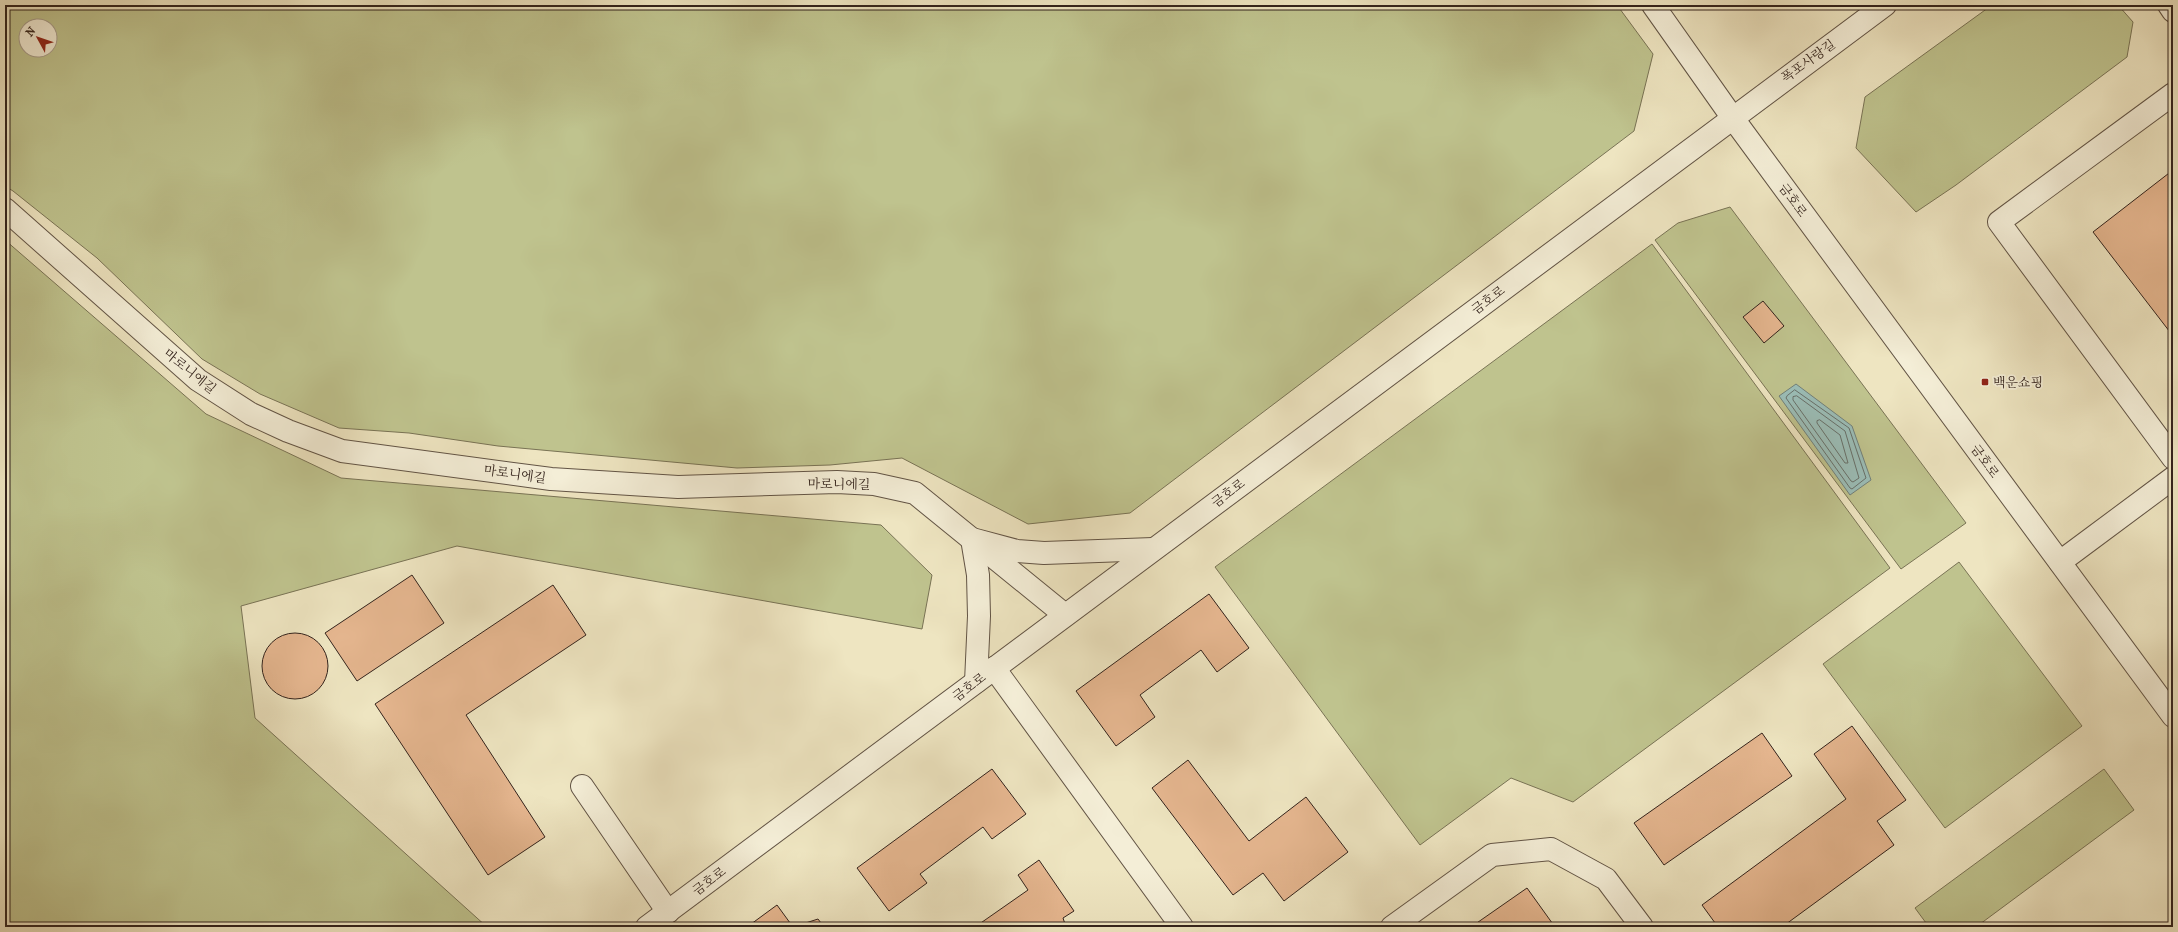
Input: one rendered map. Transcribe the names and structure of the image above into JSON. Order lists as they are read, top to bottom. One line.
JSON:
{"streets":{"street":["폭포사랑길","금호로","마로니에길"]},"crossings":[["폭포사랑길","금호로"],["금호로","마로니에길"]],"places":{"transit":["백운쇼핑"]},"north":"top left"}
